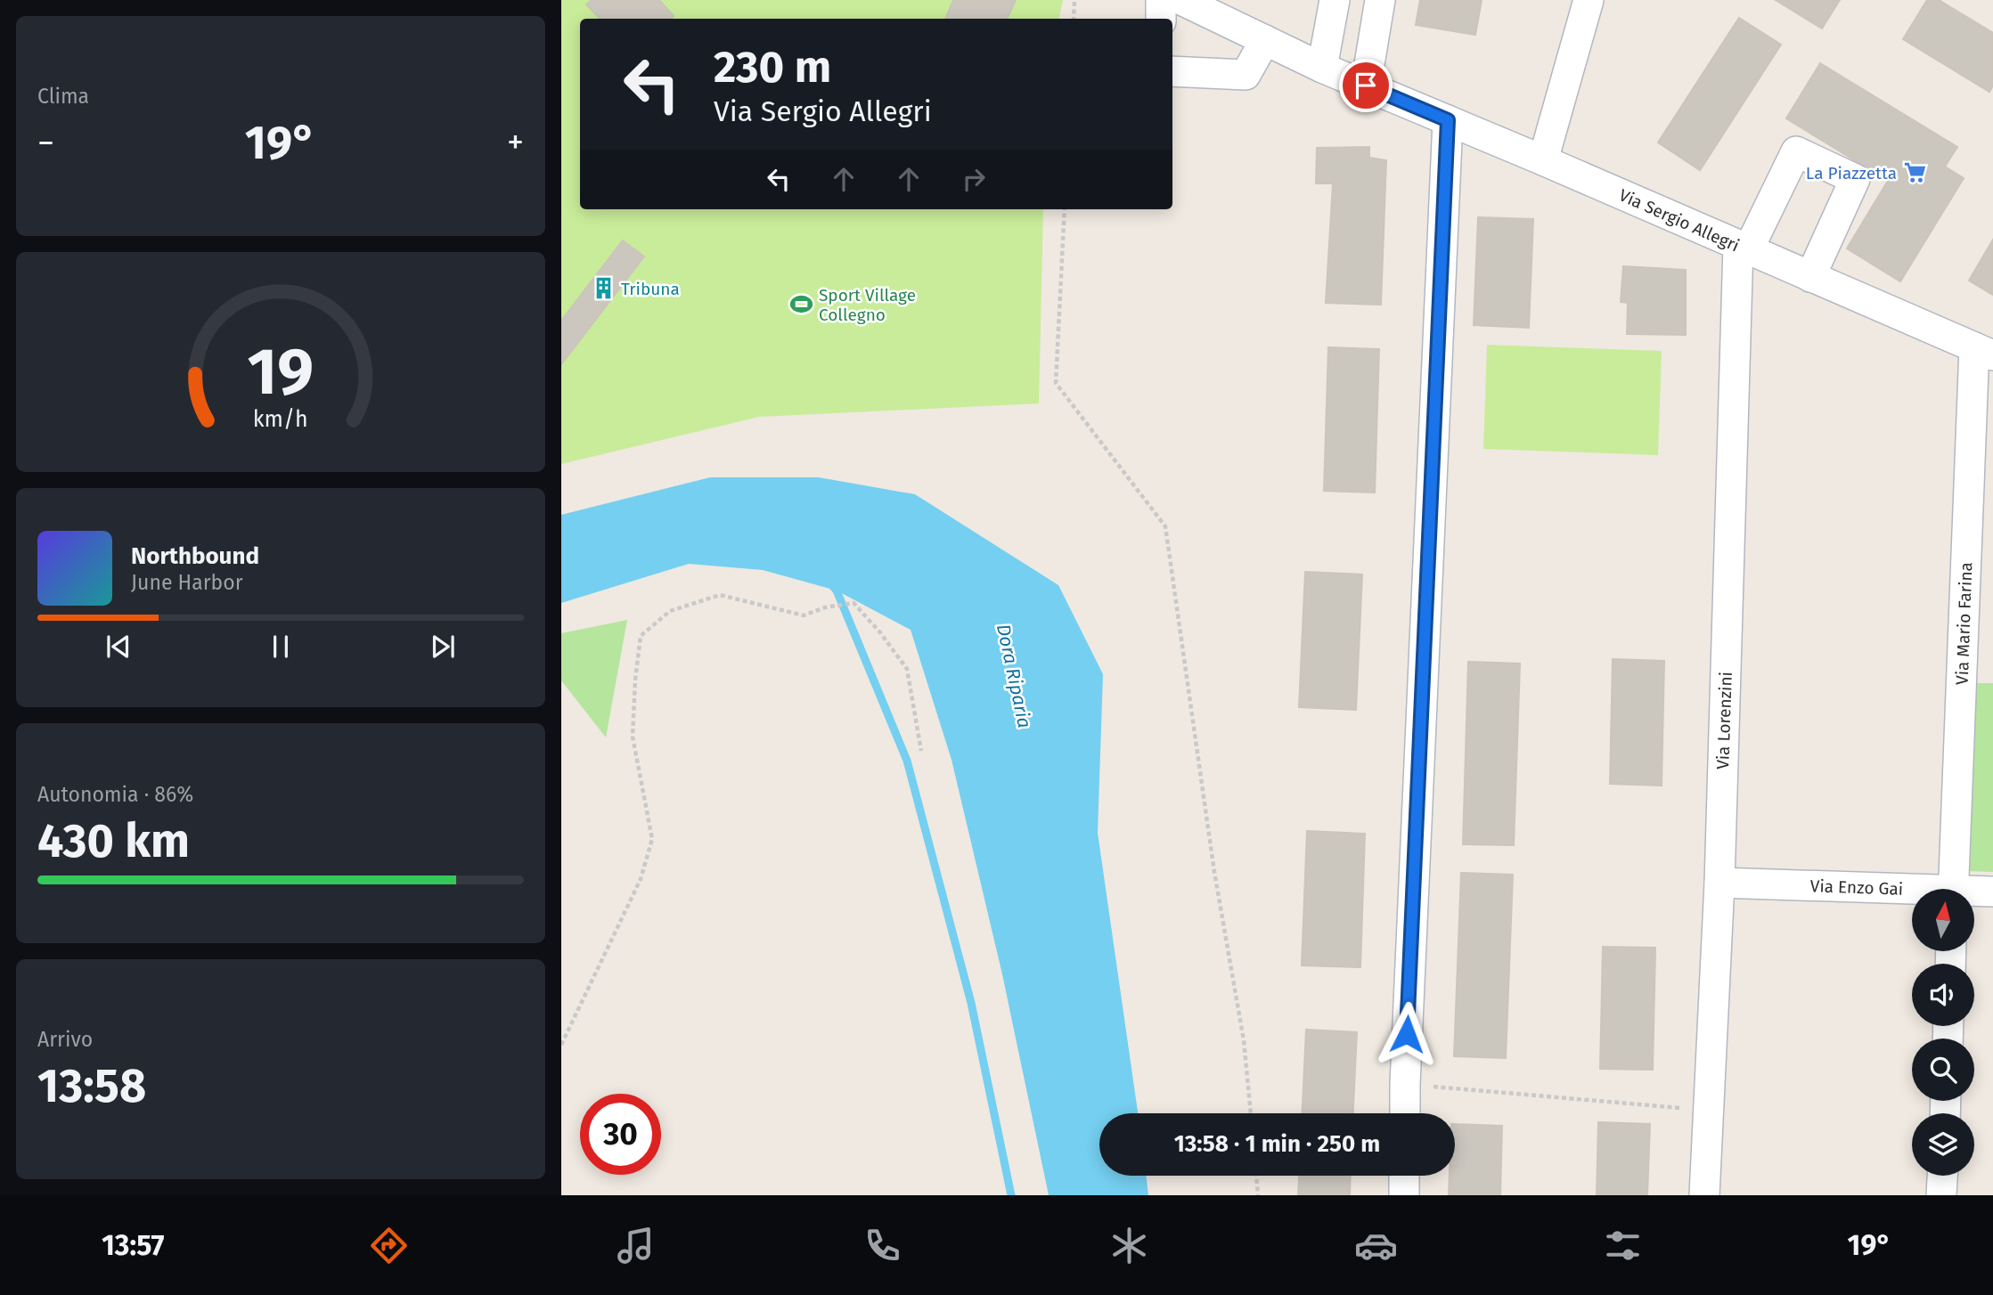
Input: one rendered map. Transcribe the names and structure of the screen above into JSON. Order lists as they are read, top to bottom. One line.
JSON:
{"streets":{"street":["Via Sergio Allegri","Via Mario Farina","Via Lorenzini","Via Enzo Gai"]},"crossings":[["Via Sergio Allegri","Via Mario Farina"],["Via Sergio Allegri","Via Lorenzini"],["Via Lorenzini","Via Enzo Gai"]],"water":["Dora Riparia"],"places":{"supermarket":["La Piazzetta"],"building":["Tribuna"],"sports":["Sport Village Collegno"]},"north":"top","page":{"tile":["Clima",["Autonomia · 86%","430 km"],["Arrivo","13:58"]],"turn":["230 m","Via Sergio Allegri"],"heat":["−","19°","+"],"song":["Northbound","June Harbor"],"limit":"30","trip":"13:58 · 1 min · 250 m","tabs":["13:57","19°"],"gauge":["19","km/h"]}}
